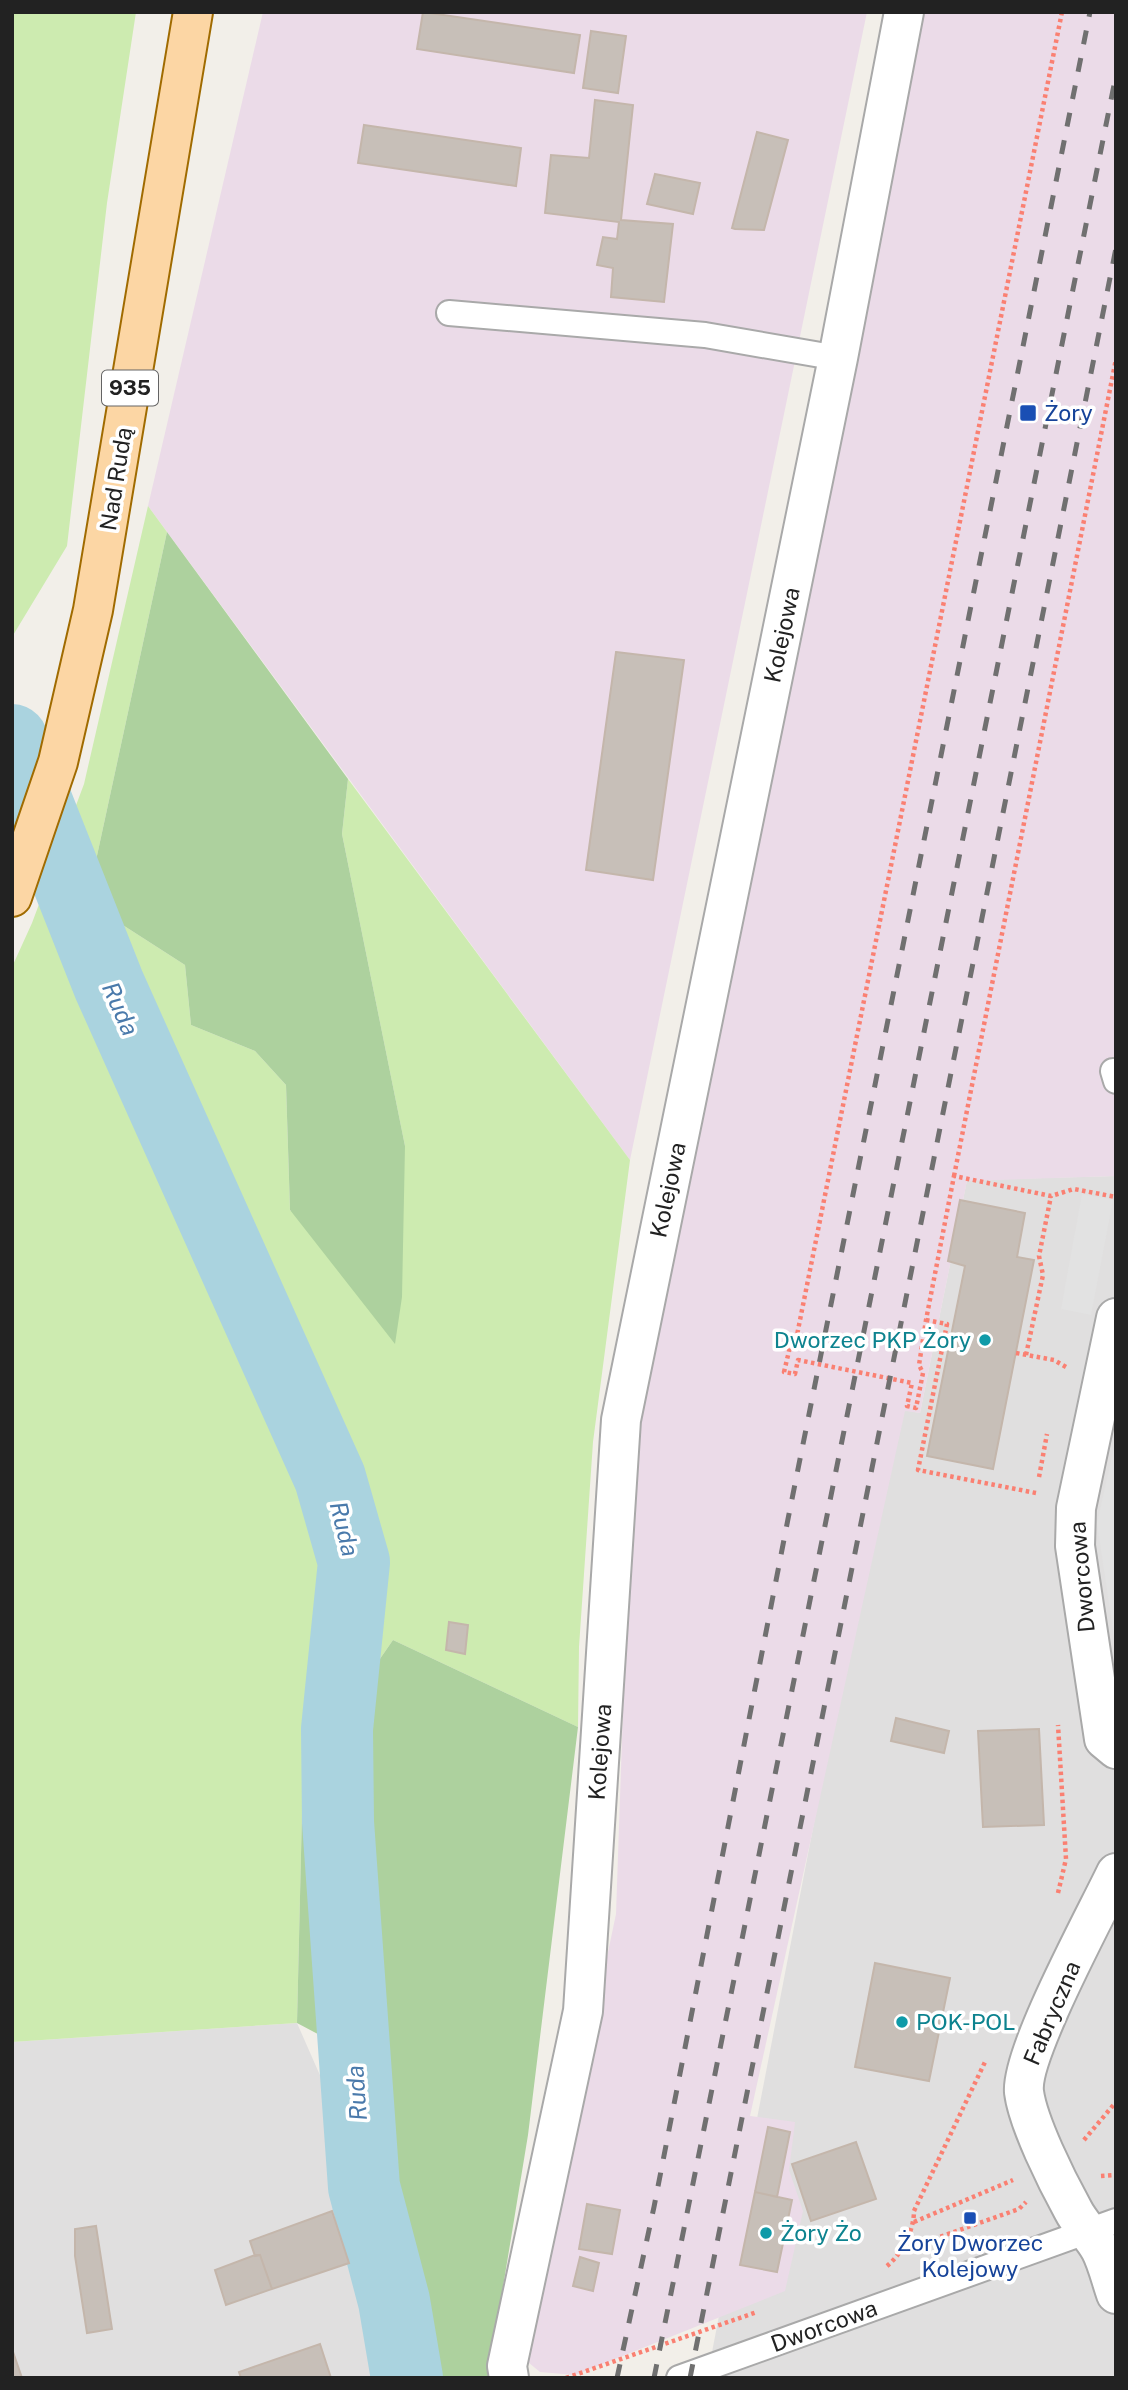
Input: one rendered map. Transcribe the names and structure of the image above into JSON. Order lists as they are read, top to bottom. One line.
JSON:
{"streets":{"main road":["935","Nad Rudą"],"street":["Kolejowa","Dworcowa","Fabryczna"]},"crossings":[["Dworcowa","Fabryczna"]],"water":["Ruda"],"places":{"transit":["Żory","Żory Dworzec Kolejowy"],"other":["Dworzec PKP Żory","POK-POL","Żory Żo"]}}
